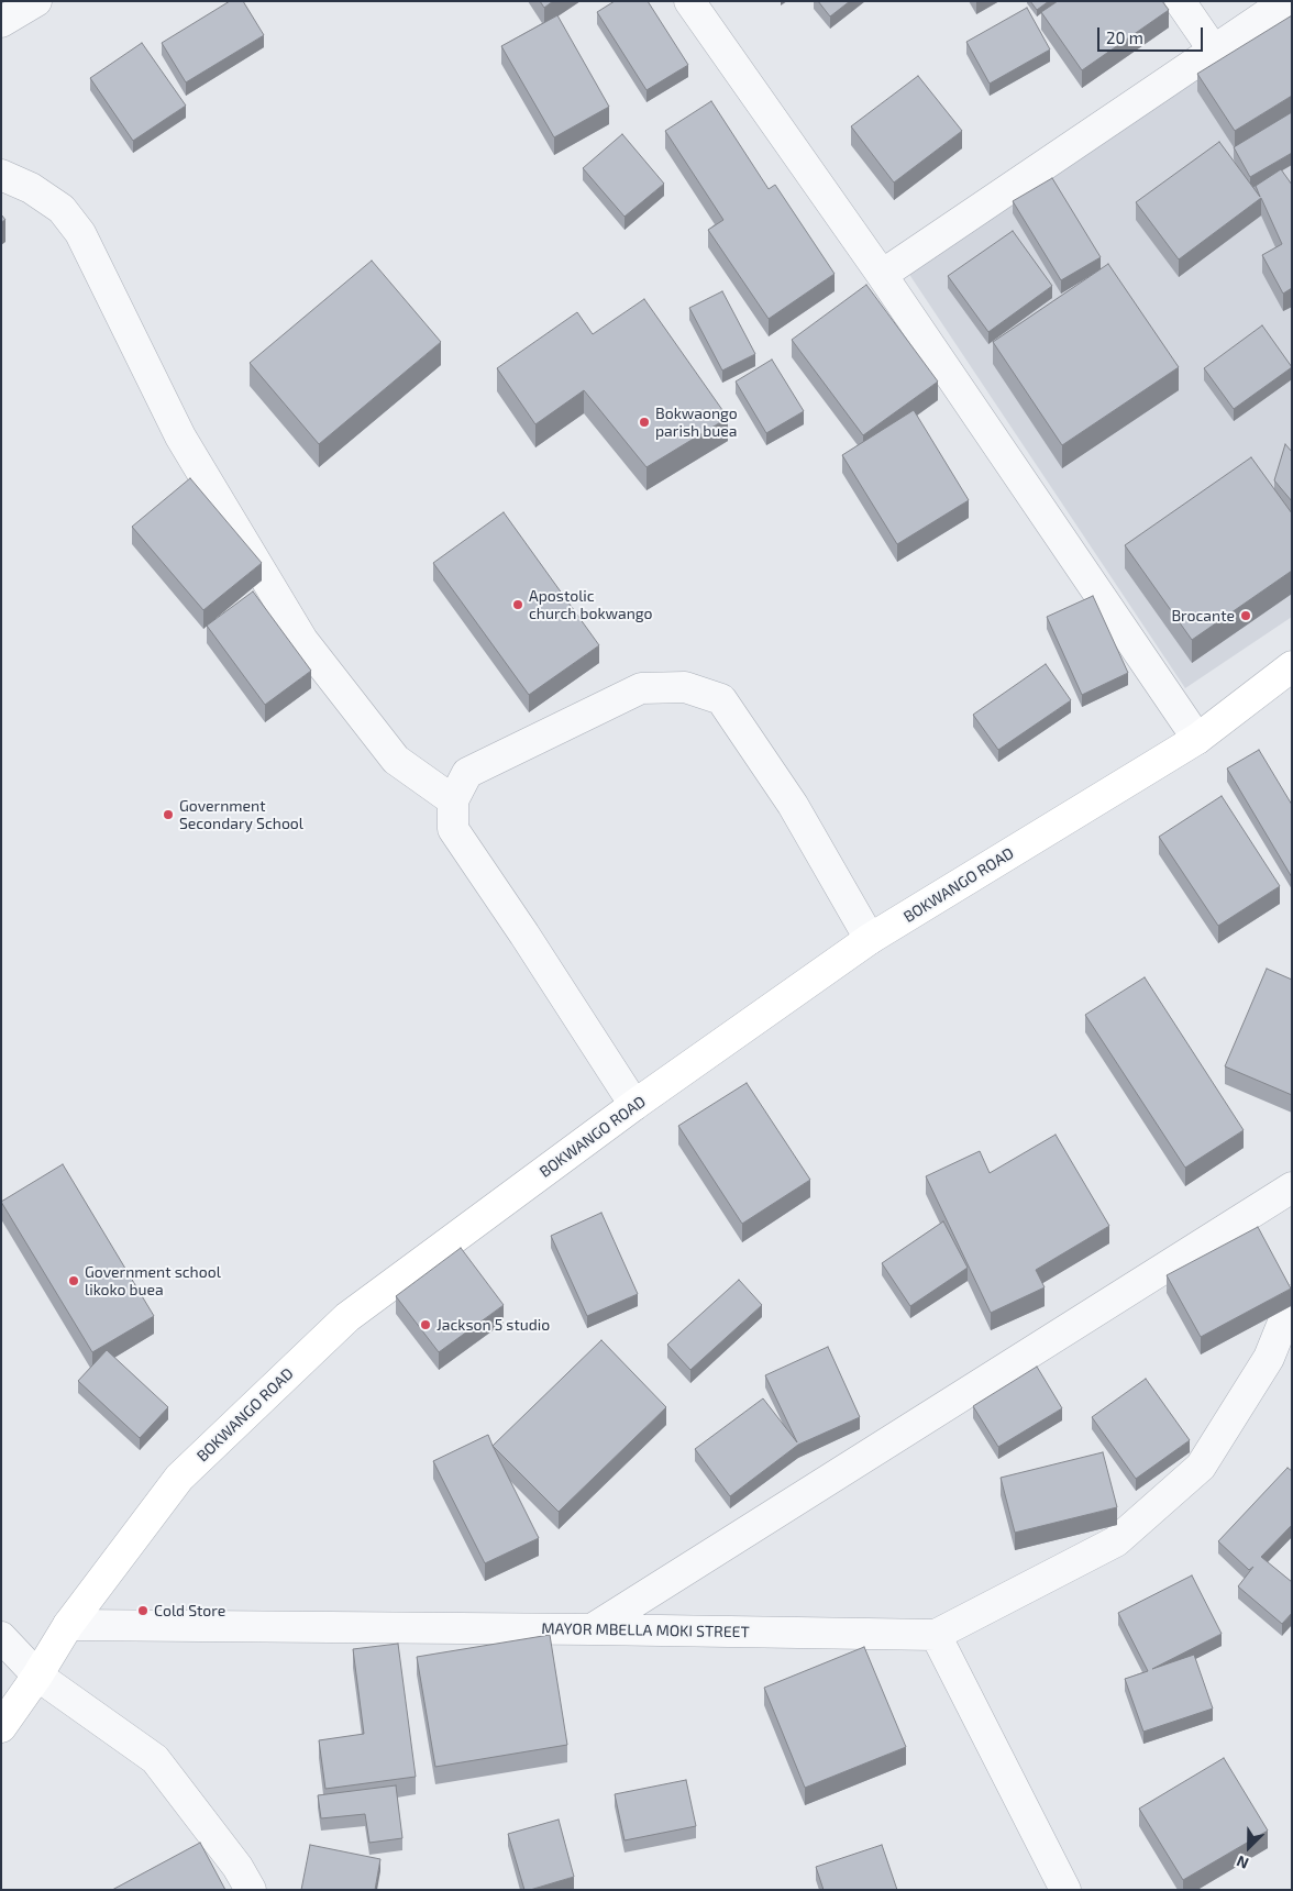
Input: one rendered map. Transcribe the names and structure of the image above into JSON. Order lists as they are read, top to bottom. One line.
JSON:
{"streets":{"street":["BOKWANGO ROAD","MAYOR MBELLA MOKI STREET"]},"crossings":[["BOKWANGO ROAD","MAYOR MBELLA MOKI STREET"]],"places":["Bokwaongo parish buea","Apostolic church bokwango","Brocante","Government Secondary School","Government school likoko buea","Jackson 5 studio","Cold Store"],"scale_bar":"20 m","north":"bottom left"}
